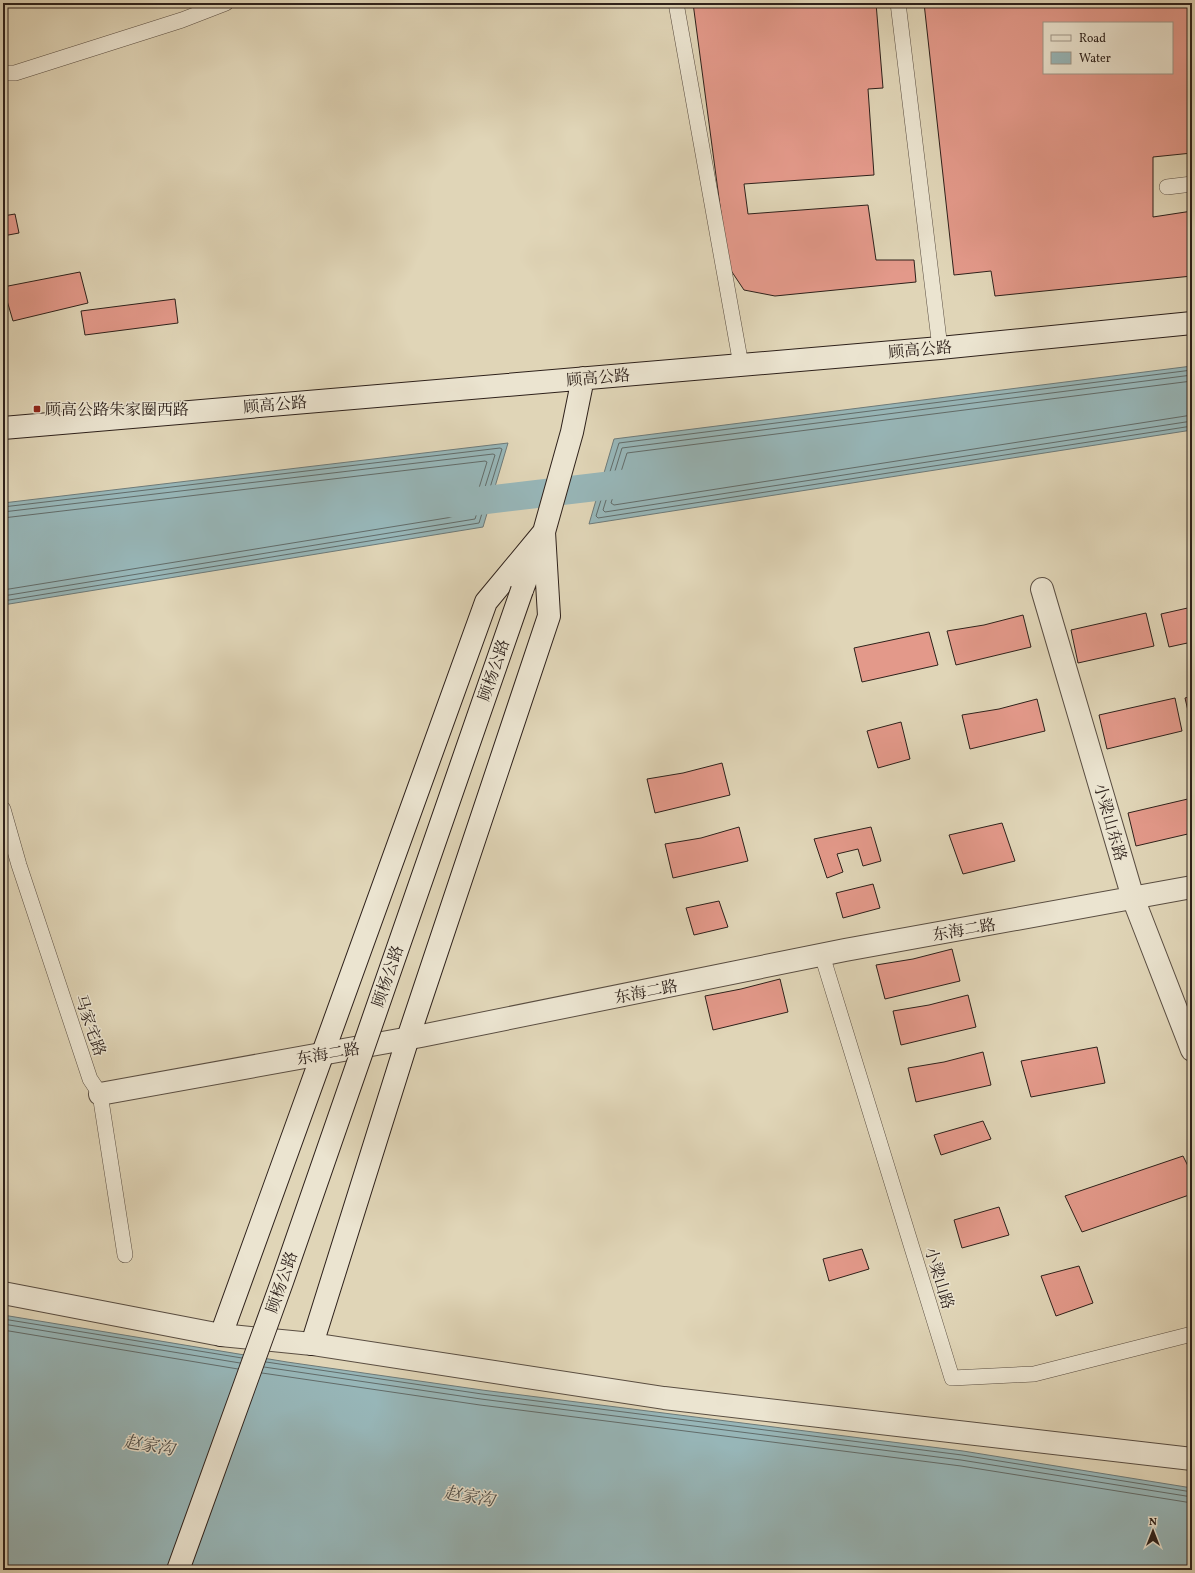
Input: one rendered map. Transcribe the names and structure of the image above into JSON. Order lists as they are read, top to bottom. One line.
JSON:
{"streets":{"street":["顾高公路","顾杨公路","小梁山东路","东海二路"],"lane":["马家宅路","小梁山路"]},"crossings":[["顾高公路","顾杨公路"],["小梁山东路","东海二路"],["东海二路","马家宅路"],["东海二路","小梁山路"]],"water":["赵家沟"],"places":{"transit":["顾高公路朱家圈西路"]},"legend":["Road","Water"],"north":"top"}
